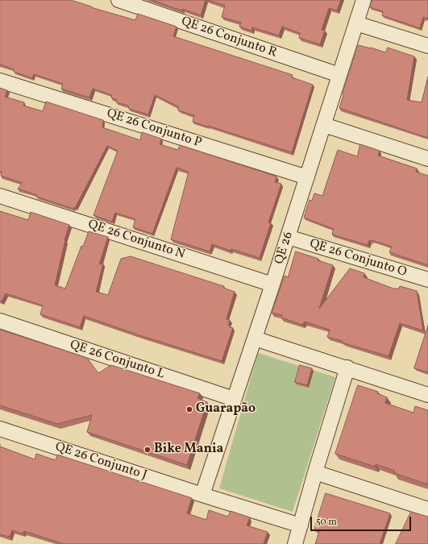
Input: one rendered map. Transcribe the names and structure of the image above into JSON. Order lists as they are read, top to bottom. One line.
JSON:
{"streets":{"street":["QE 26 Conjunto R","QE 26 Conjunto P","QE 26 Conjunto N","QE 26","QE 26 Conjunto O","QE 26 Conjunto L","QE 26 Conjunto J"]},"crossings":[["QE 26 Conjunto R","QE 26"],["QE 26 Conjunto P","QE 26"],["QE 26 Conjunto N","QE 26"],["QE 26","QE 26 Conjunto O"],["QE 26","QE 26 Conjunto L"],["QE 26","QE 26 Conjunto J"]],"places":["Guarapão","Bike Mania"],"scale_bar":"50 m"}
